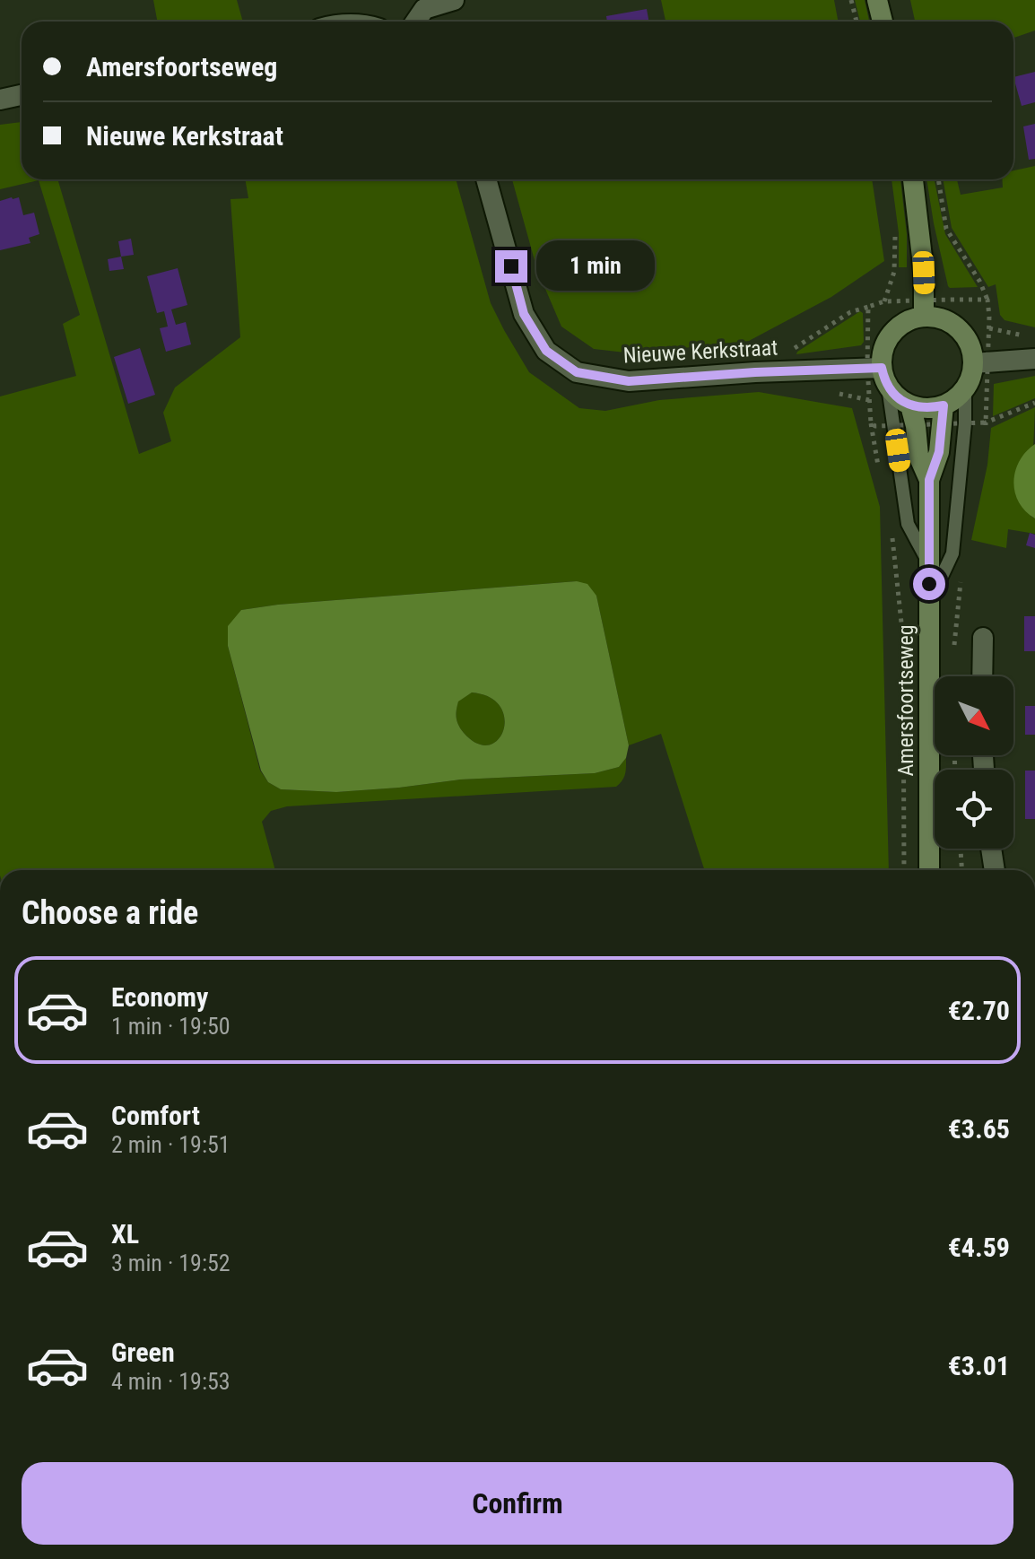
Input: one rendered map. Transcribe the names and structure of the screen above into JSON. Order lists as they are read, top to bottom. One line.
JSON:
{"streets":{"main road":["Amersfoortseweg"],"street":["Nieuwe Kerkstraat"]},"crossings":[["Nieuwe Kerkstraat","Amersfoortseweg"]],"north":"bottom right","page":{"banner":["Amersfoortseweg","Nieuwe Kerkstraat"],"bubble":"1 min","heading":"Choose a ride","list":[{"name":"Economy","note":"1 min · 19:50","value":"€2.70"},{"name":"Comfort","note":"2 min · 19:51","value":"€3.65"},{"name":"XL","note":"3 min · 19:52","value":"€4.59"},{"name":"Green","note":"4 min · 19:53","value":"€3.01"}],"buttons":"Confirm"}}
